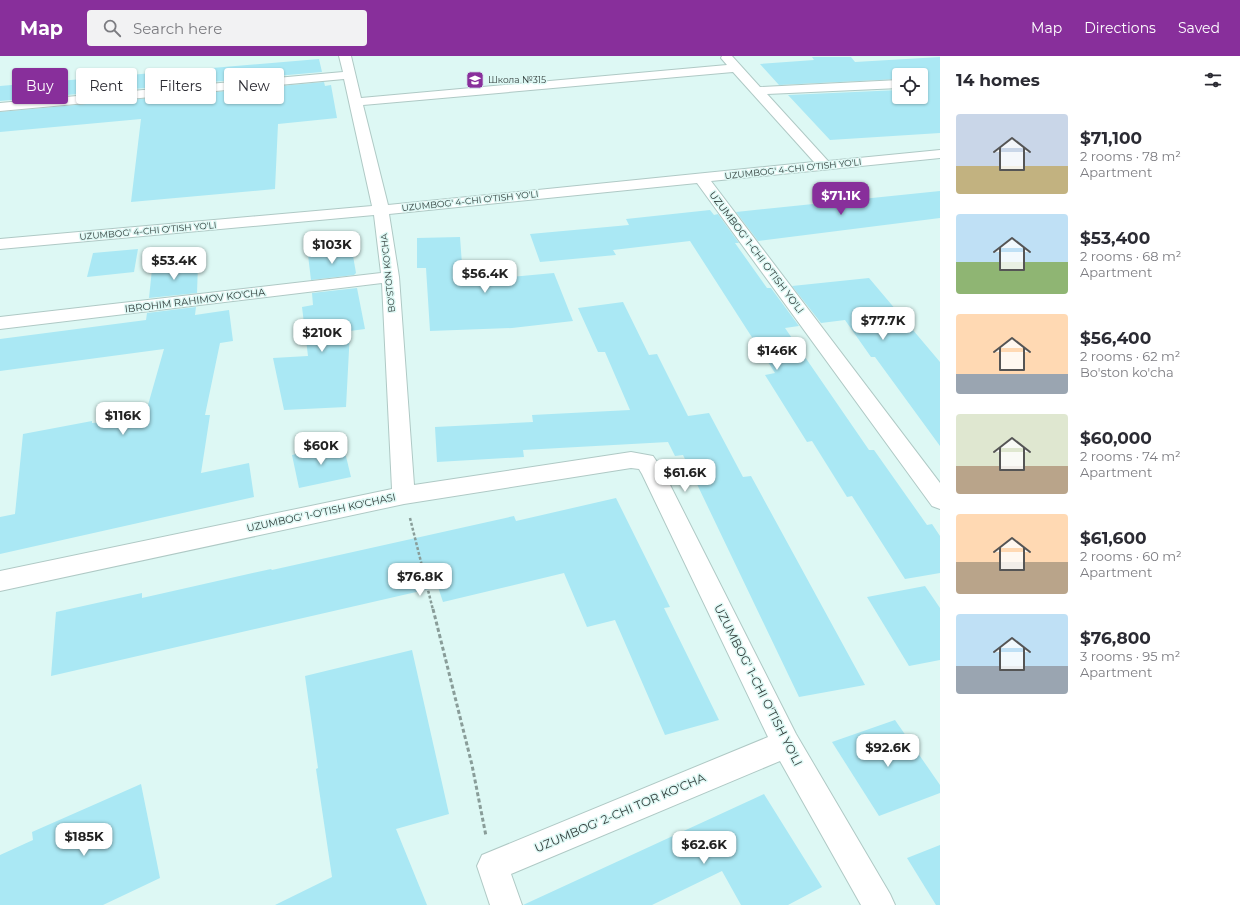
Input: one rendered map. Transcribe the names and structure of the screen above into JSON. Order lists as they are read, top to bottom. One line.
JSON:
{"streets":{"street":["UZUMBOG' 4-CHI O'TISH YO'LI","UZUMBOG' 1-CHI O'TISH YO'LI","BO'STON KO'CHA","IBROHIM RAHIMOV KO'CHA","UZUMBOG' 1-O'TISH KO'CHASI","UZUMBOG' 2-CHI TOR KO'CHA"]},"crossings":[["UZUMBOG' 4-CHI O'TISH YO'LI","UZUMBOG' 1-CHI O'TISH YO'LI"],["UZUMBOG' 4-CHI O'TISH YO'LI","BO'STON KO'CHA"],["UZUMBOG' 1-CHI O'TISH YO'LI","UZUMBOG' 1-O'TISH KO'CHASI"],["UZUMBOG' 1-CHI O'TISH YO'LI","UZUMBOG' 2-CHI TOR KO'CHA"],["BO'STON KO'CHA","IBROHIM RAHIMOV KO'CHA"],["BO'STON KO'CHA","UZUMBOG' 1-O'TISH KO'CHASI"]],"places":{"school or university":["Школа №315"]},"page":{"header":"Map","search":"Search here","nav":["Map","Directions","Saved"],"heading":"14 homes","chip":["Buy","Rent","Filters","New"],"list":[{"name":"$71,100","note":"2 rooms · 78 m² · Apartment"},{"name":"$53,400","note":"2 rooms · 68 m² · Apartment"},{"name":"$56,400","note":"2 rooms · 62 m² · Bo'ston ko'cha"},{"name":"$60,000","note":"2 rooms · 74 m² · Apartment"},{"name":"$61,600","note":"2 rooms · 60 m² · Apartment"},{"name":"$76,800","note":"3 rooms · 95 m² · Apartment"}],"price":["$71.1K","$103K","$53.4K","$56.4K","$77.7K","$210K","$146K","$116K","$60K","$61.6K","$76.8K","$92.6K","$185K","$62.6K"]}}
